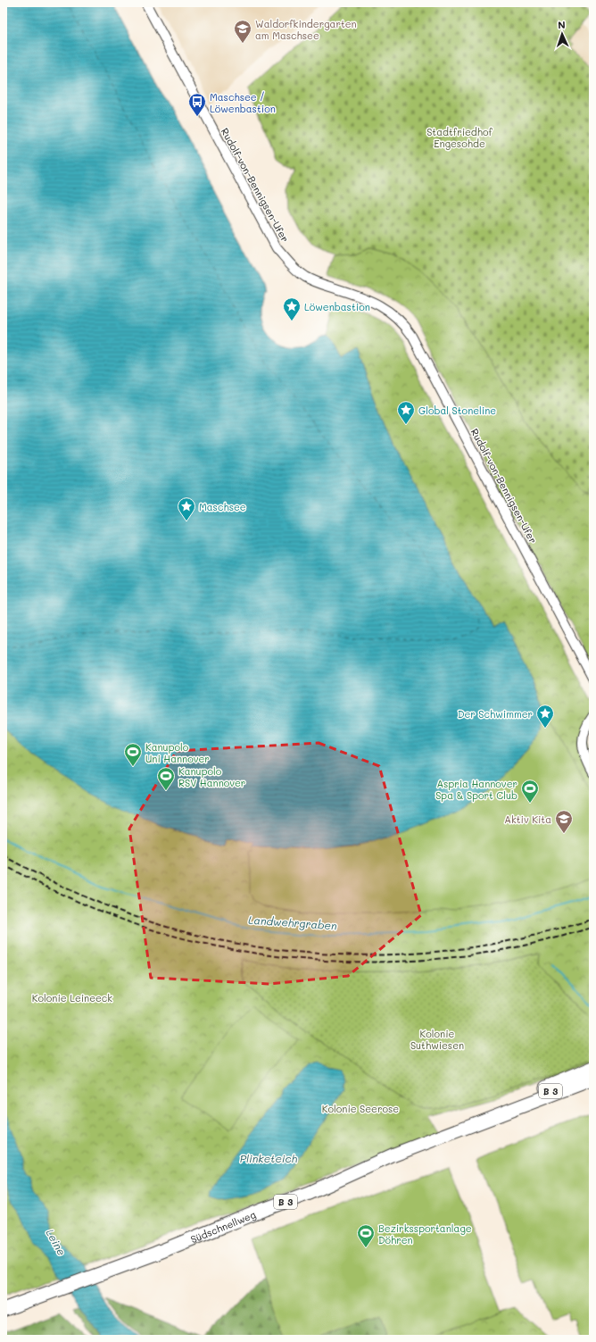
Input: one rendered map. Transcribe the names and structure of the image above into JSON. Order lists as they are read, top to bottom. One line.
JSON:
{"streets":{"highway":["B 3","Südschnellweg"],"street":["Rudolf-von-Bennigsen-Ufer"]},"crossings":[["B 3","Südschnellweg"]],"water":["Landwehrgraben","Plinketeich","Leine"],"parks":["Stadtfriedhof Engesohde","Kolonie Leineeck","Kolonie Suthwiesen","Kolonie Seerose"],"places":{"school or university":["Waldorfkindergarten am Maschsee","Aktiv Kita"],"bus stop":["Maschsee / Löwenbastion"],"place":["Löwenbastion","Global Stoneline","Maschsee","Der Schwimmer"],"sports":["Kanupolo Uni Hannover","Kanupolo RSV Hannover","Aspria Hannover Spa & Sport Club","Bezirkssportanlage Döhren"]},"north":"top"}
